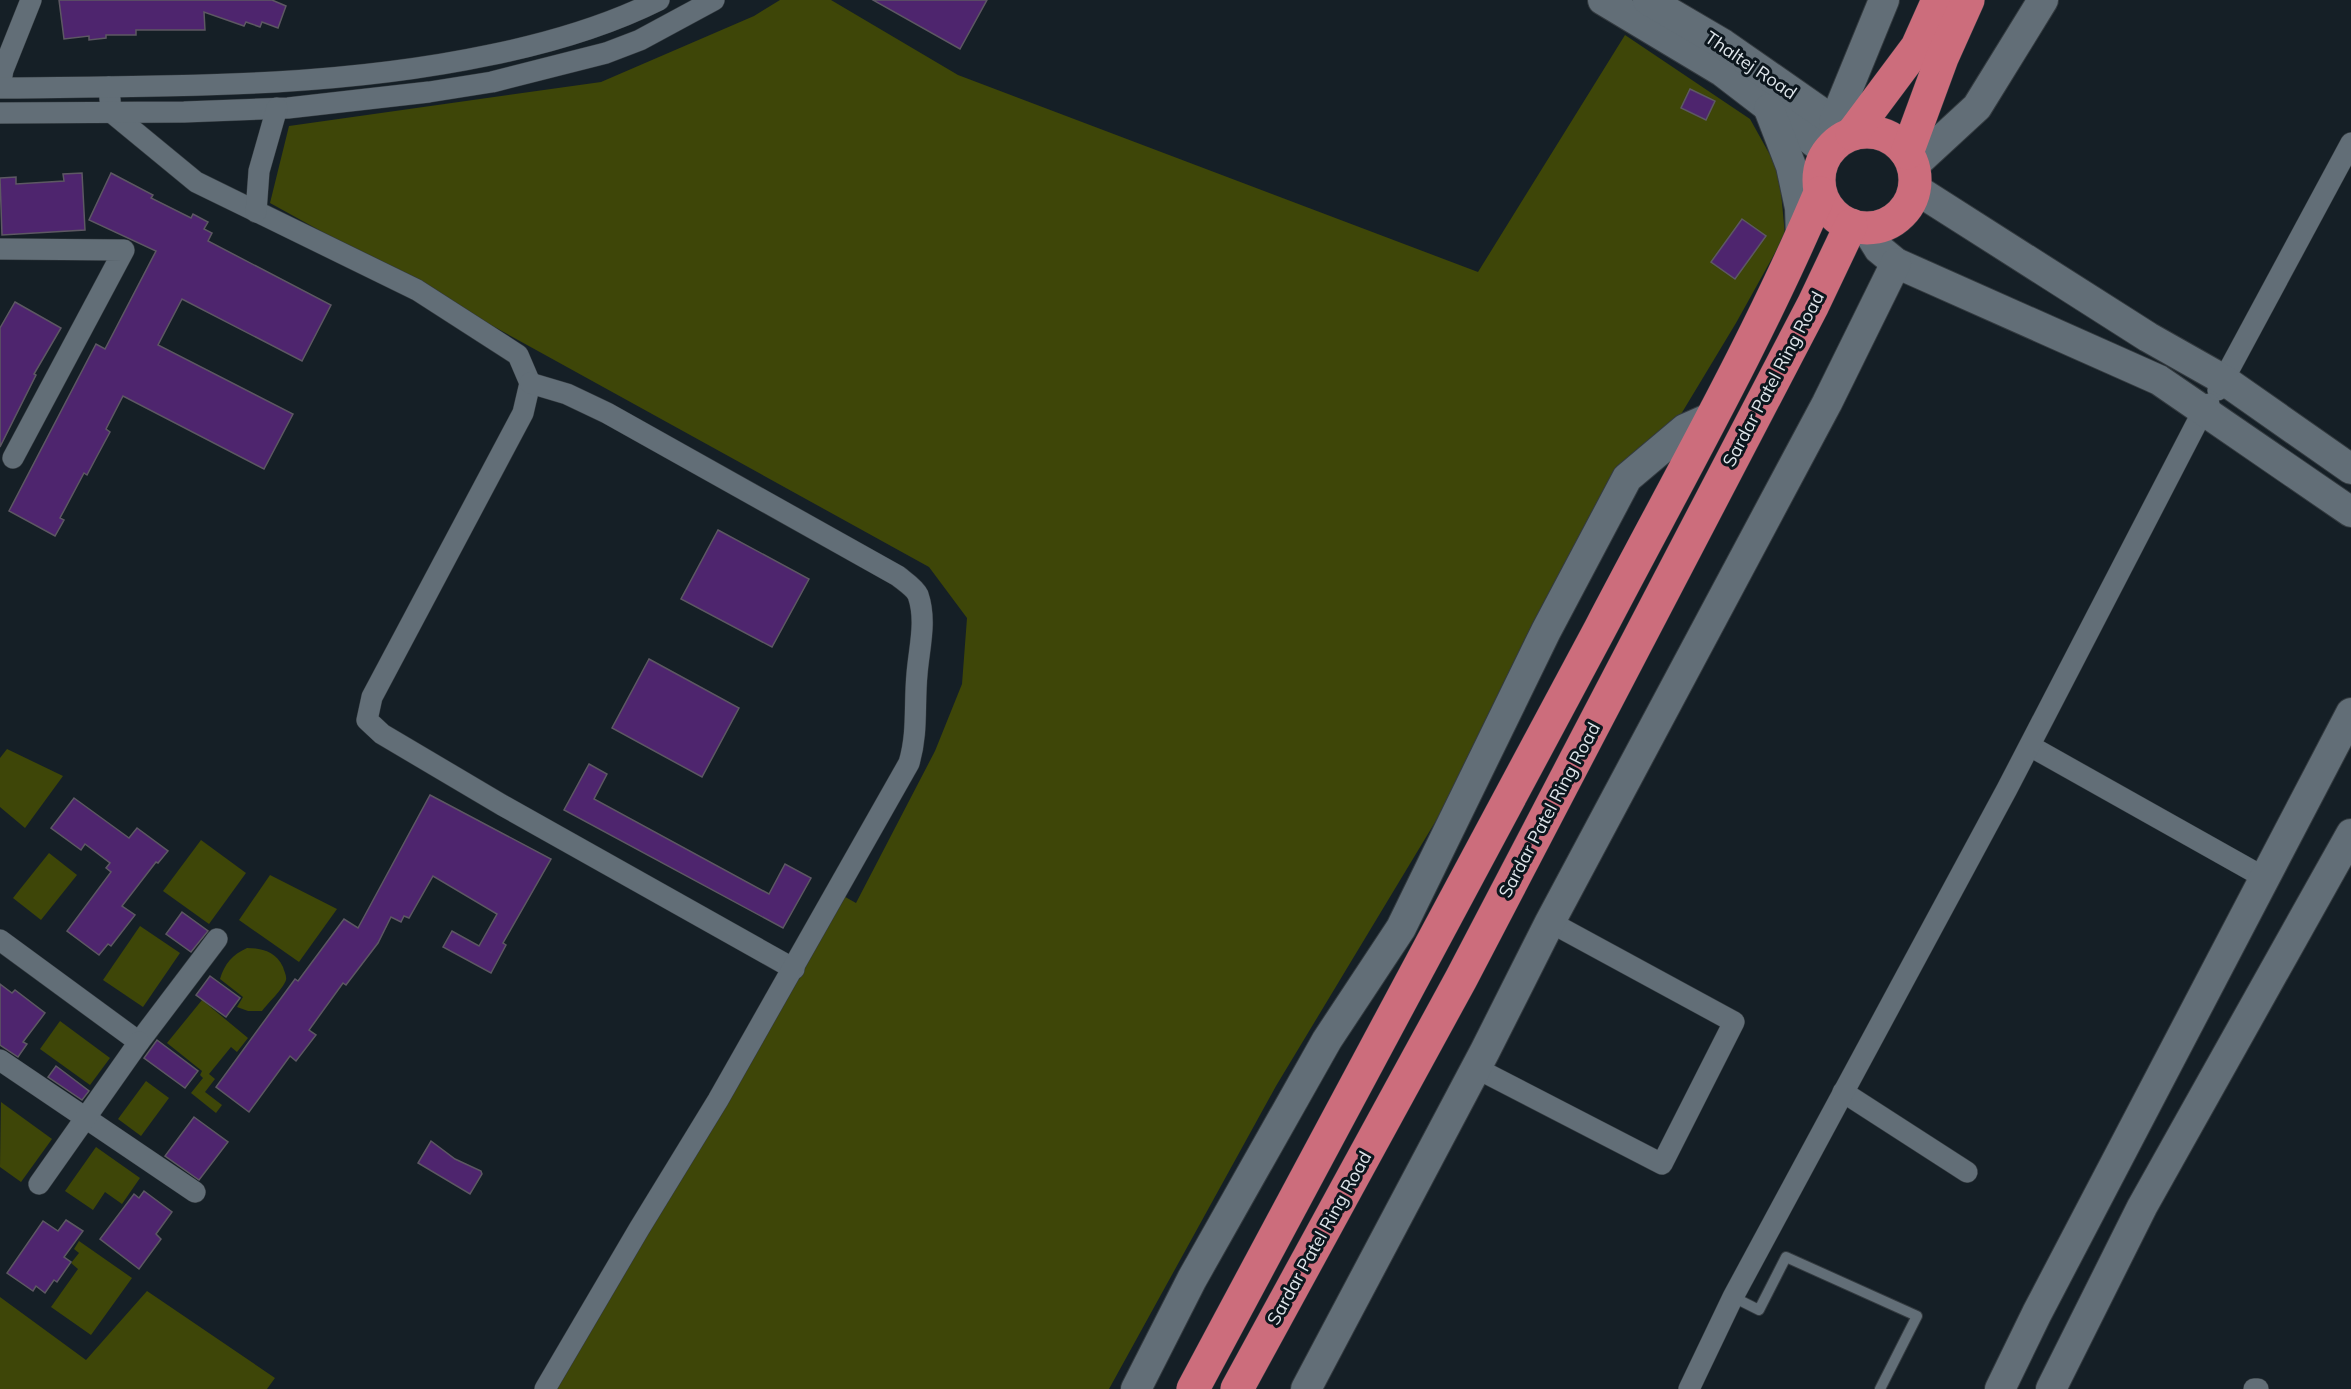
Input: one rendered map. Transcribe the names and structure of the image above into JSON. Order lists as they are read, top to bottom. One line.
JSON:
{"streets":{"highway":["Sardar Patel Ring Road"],"street":["Thaltej Road"]},"crossings":[["Thaltej Road","Sardar Patel Ring Road"]]}
